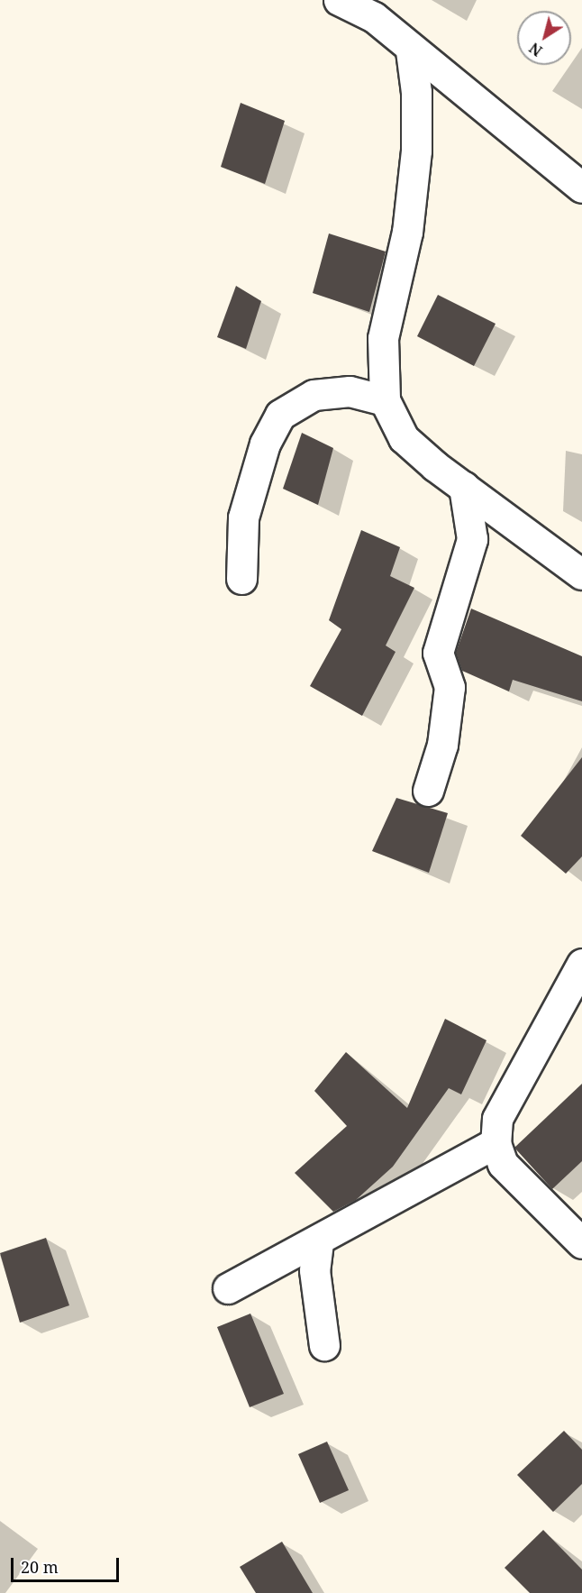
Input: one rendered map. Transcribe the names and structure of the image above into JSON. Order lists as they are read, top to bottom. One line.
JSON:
{"scale_bar":"20 m","north":"bottom left"}
